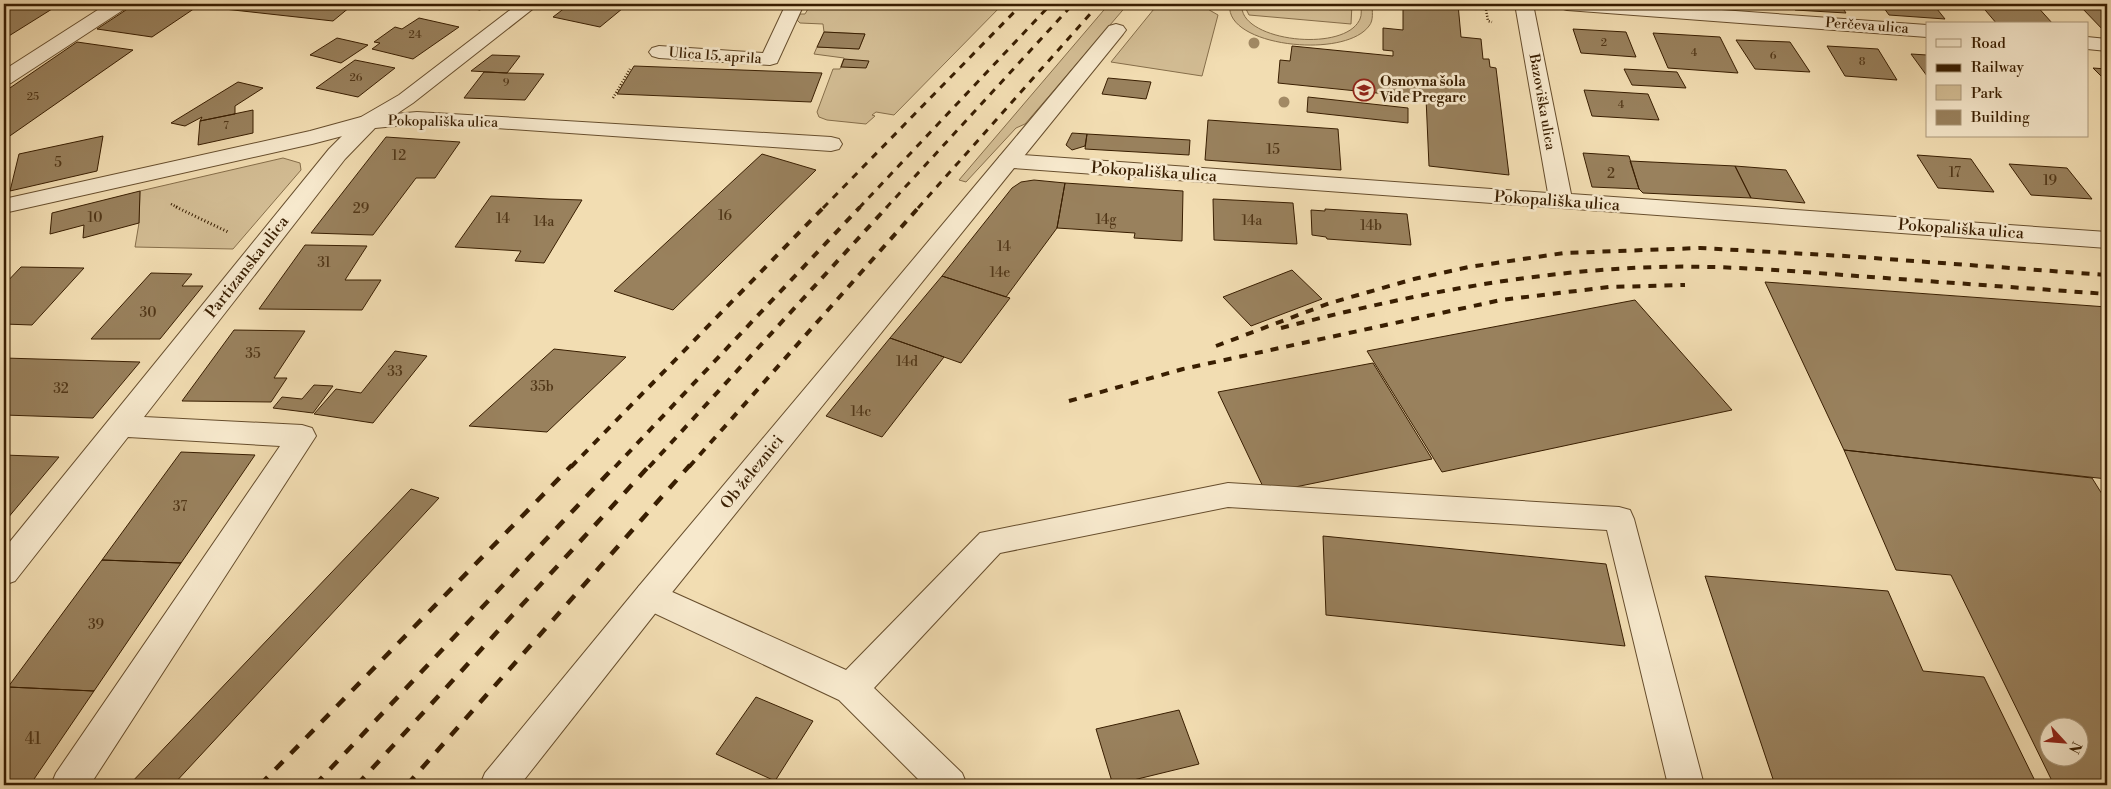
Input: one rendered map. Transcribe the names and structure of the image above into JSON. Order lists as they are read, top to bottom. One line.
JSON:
{"streets":{"street":["Perčeva ulica","Ulica 15. aprila","Bazoviška ulica","Pokopališka ulica","Partizanska ulica","Ob železnici"]},"crossings":[["Bazoviška ulica","Pokopališka ulica"],["Pokopališka ulica","Partizanska ulica"],["Pokopališka ulica","Ob železnici"]],"places":{"school or university":["Osnovna šola Vide Pregarc"]},"house_numbers":["24","2","4","6","8","26","9","25","4","7","15","12","5","17","2","19","29","16","10","14","14g","14a","14a","14b","14","31","14e","30","35","14d","33","35b","32","14c","37","39","41"],"legend":["Road","Railway","Park","Building"],"north":"bottom right"}
